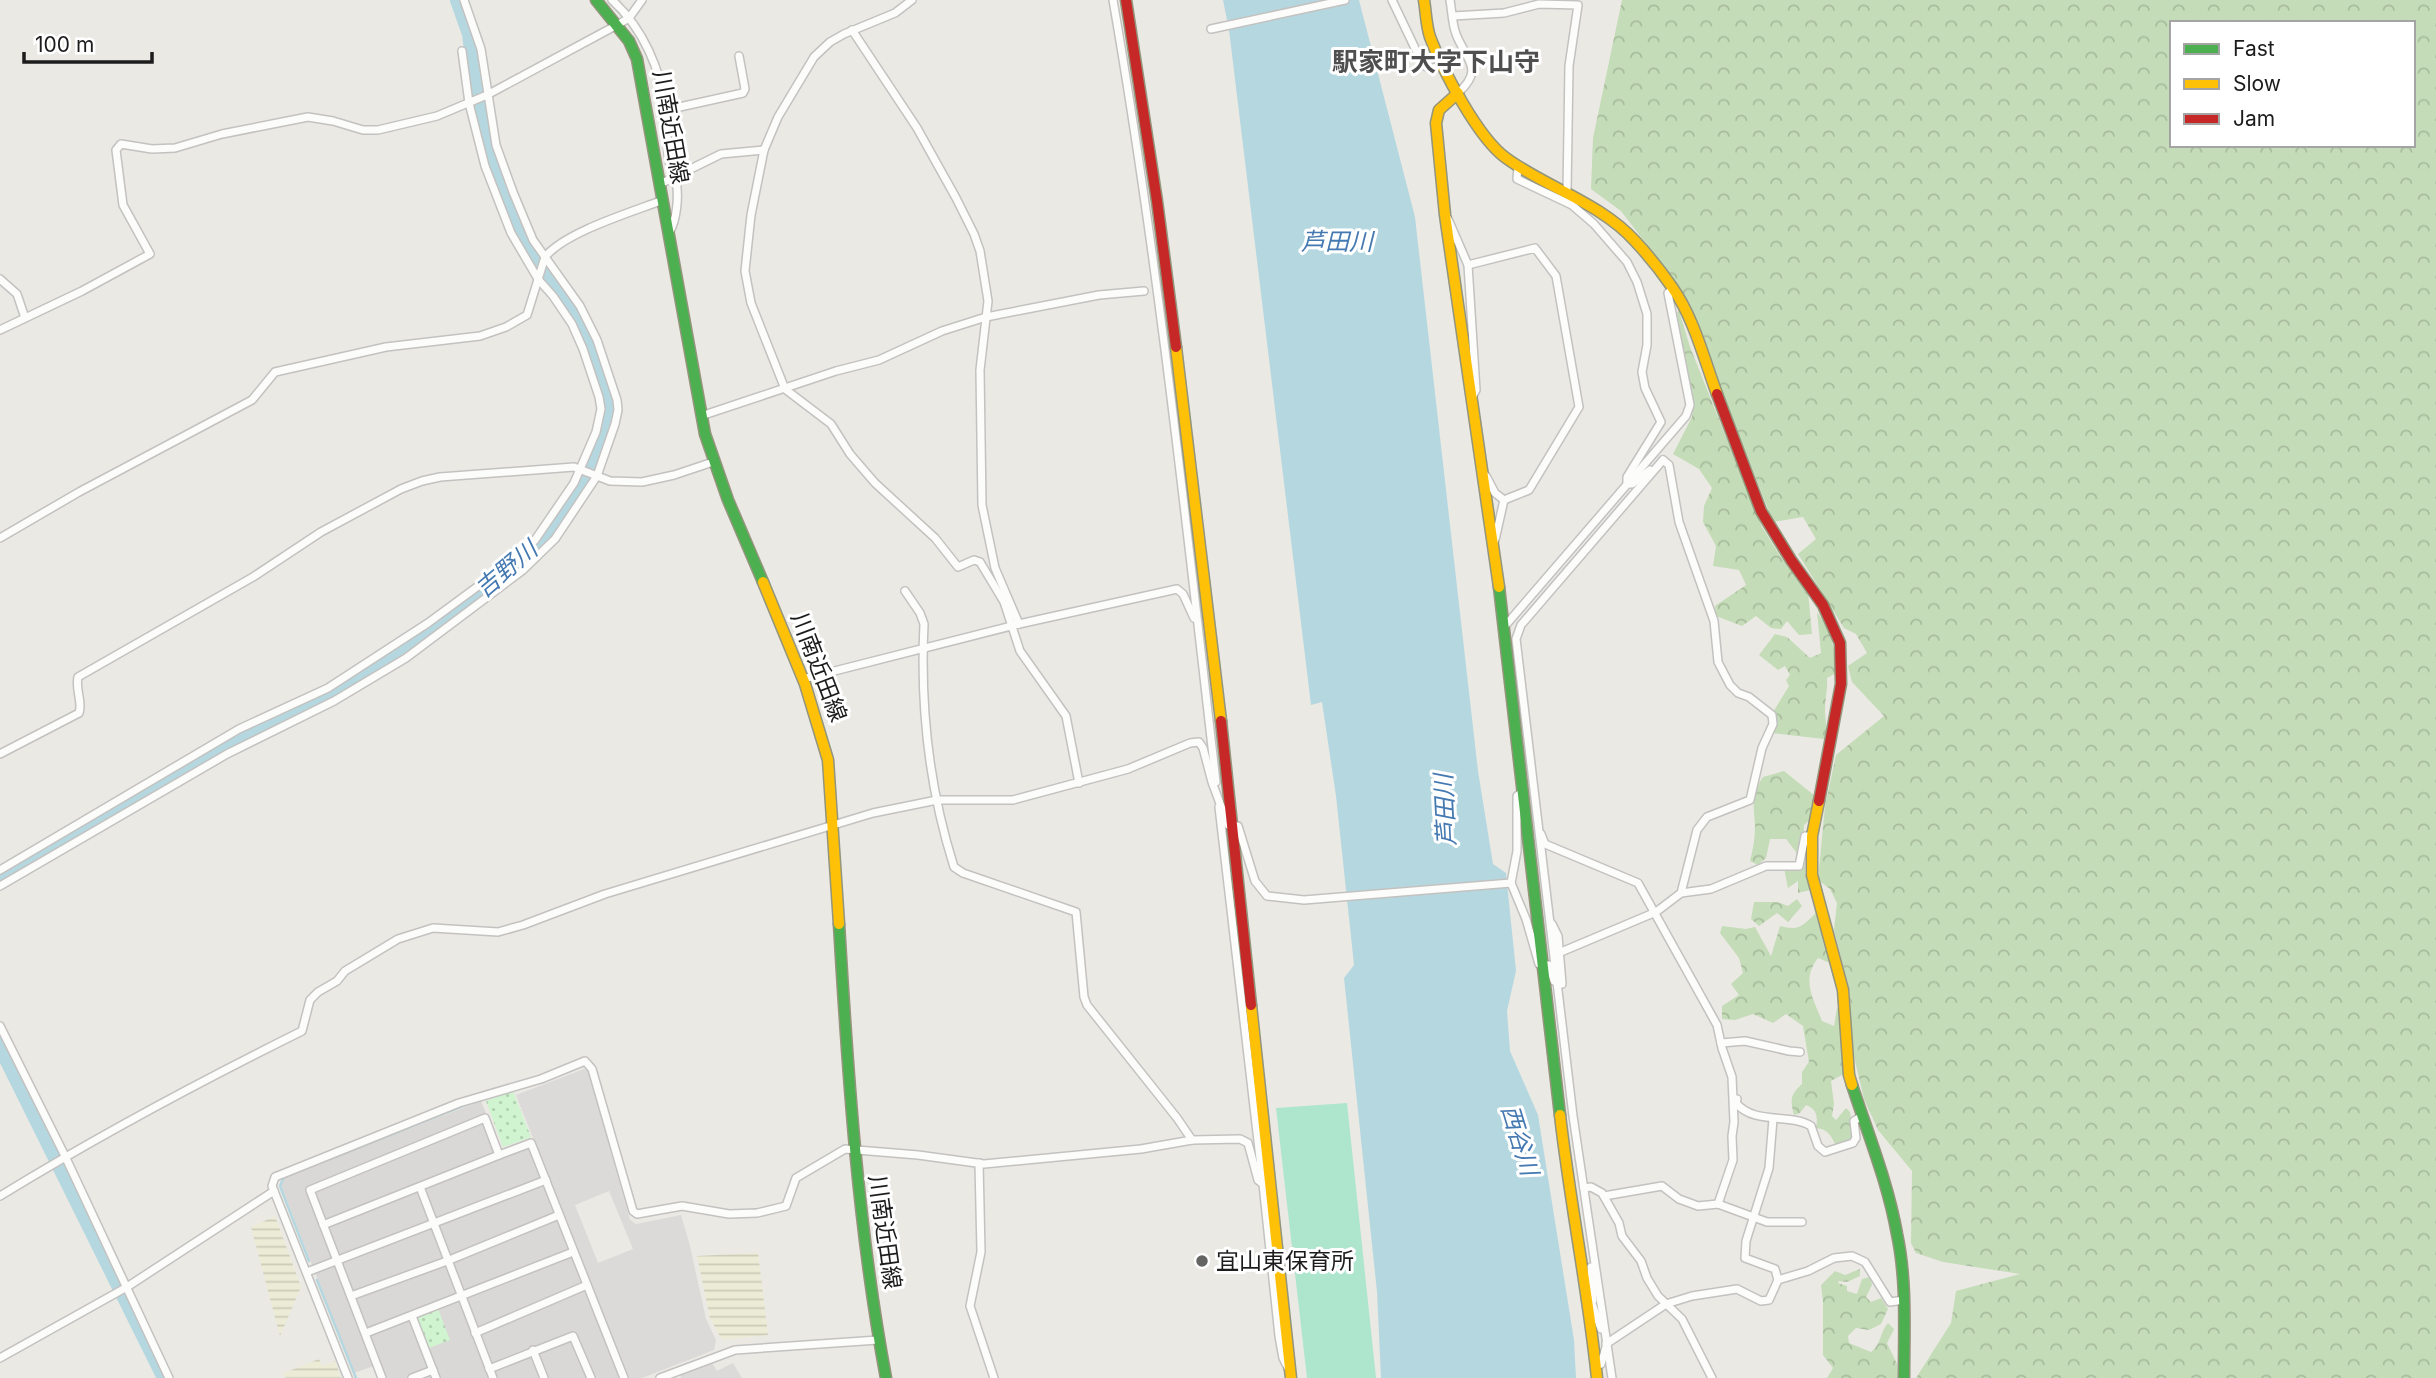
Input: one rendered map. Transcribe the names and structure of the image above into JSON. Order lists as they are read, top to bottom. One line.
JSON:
{"streets":{"street":["川南近田線"]},"districts":["駅家町大字下山守"],"water":["芦田川","吉野川","西谷川"],"places":["宜山東保育所"],"legend":["Fast","Slow","Jam"],"scale_bar":"100 m"}
